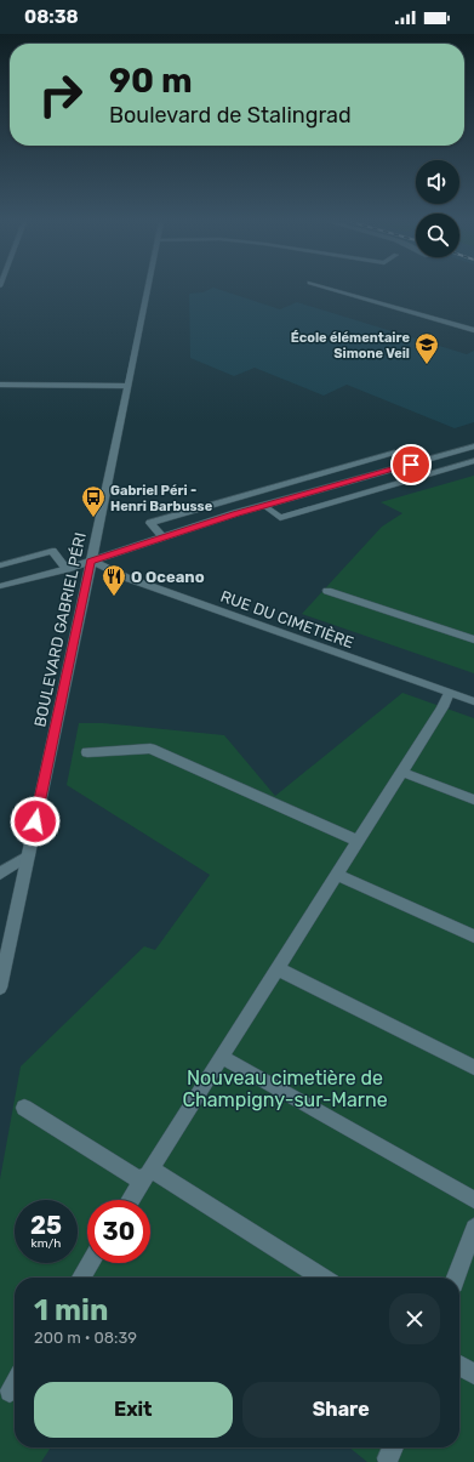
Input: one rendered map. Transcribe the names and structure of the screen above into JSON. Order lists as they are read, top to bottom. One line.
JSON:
{"streets":{"street":["RUE DU CIMETIÈRE","BOULEVARD GABRIEL PÉRI"]},"crossings":[["RUE DU CIMETIÈRE","BOULEVARD GABRIEL PÉRI"]],"parks":["Nouveau cimetière de Champigny-sur-Marne"],"places":{"school or university":["École élémentaire Simone Veil"],"bus stop":["Gabriel Péri - Henri Barbusse"],"restaurant":["O Oceano"]},"page":{"status":"08:38","turn":["90 m","Boulevard de Stalingrad"],"speed":"25 km/h","limit":"30","heading":["1 min","200 m · 08:39"],"buttons":["Exit","Share"]}}
